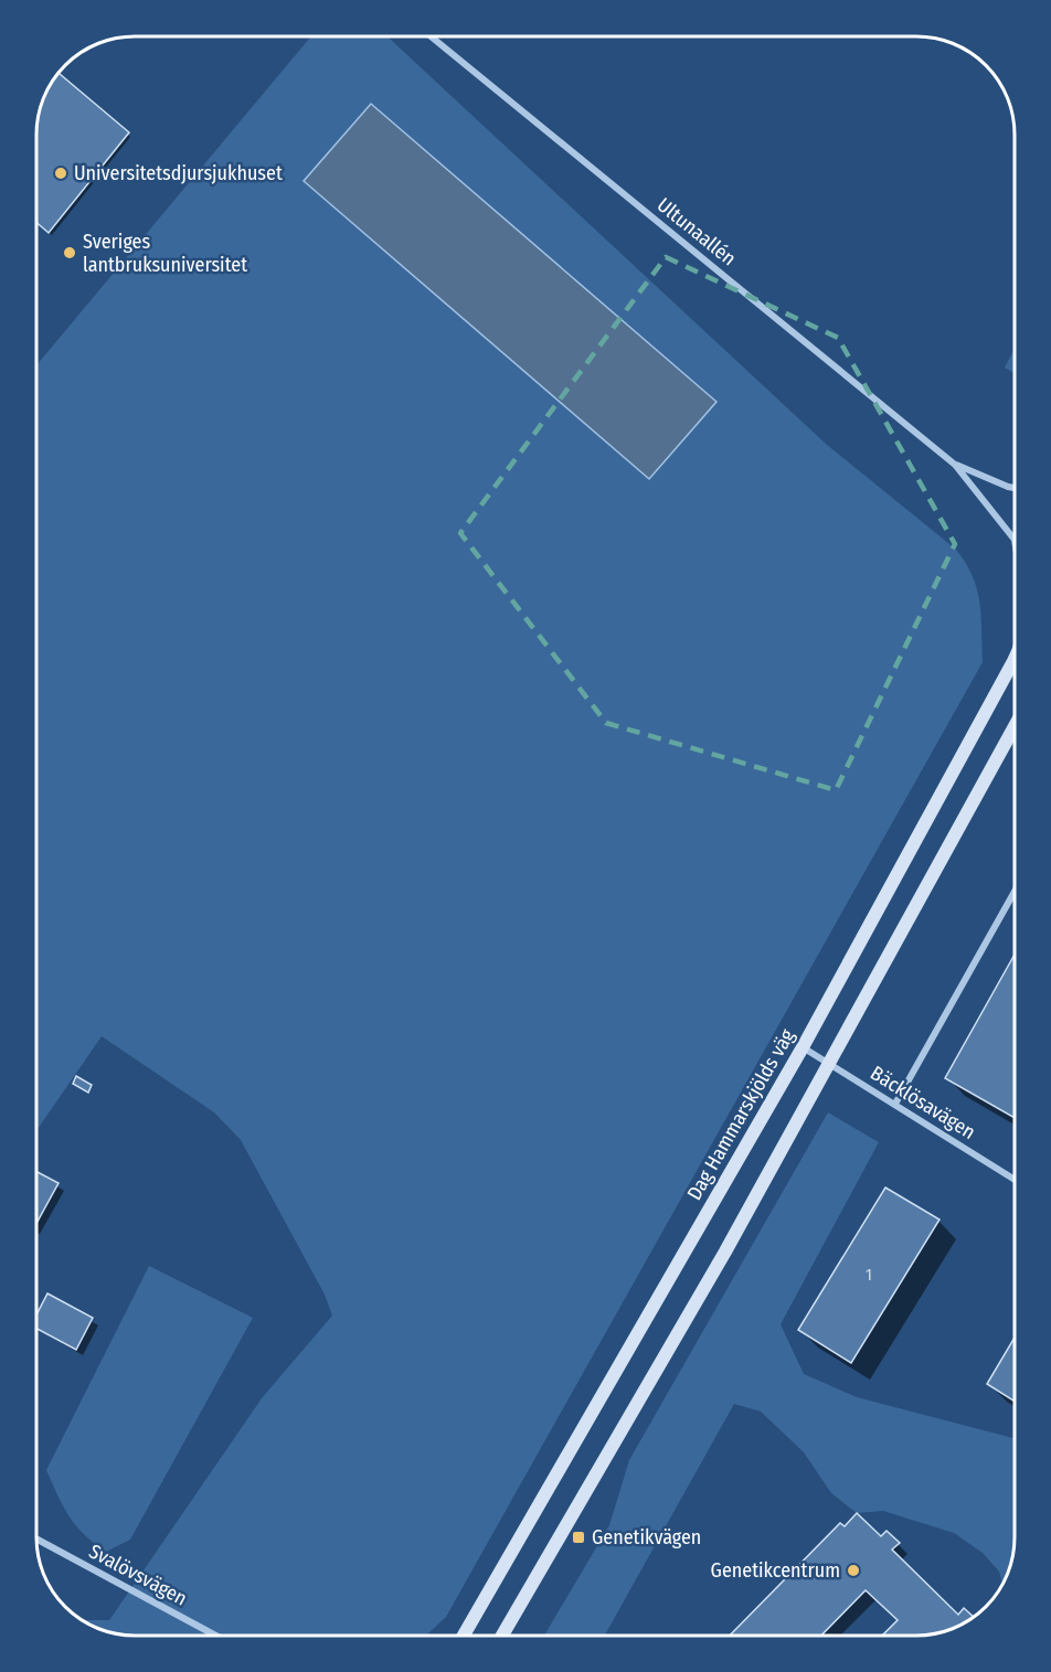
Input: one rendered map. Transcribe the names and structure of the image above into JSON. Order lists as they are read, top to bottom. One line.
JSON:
{"streets":{"main road":["Dag Hammarskjölds väg"],"street":["Ultunaallén","Bäcklösavägen","Svalövsvägen"]},"crossings":[["Bäcklösavägen","Dag Hammarskjölds väg"]],"places":{"other":["Universitetsdjursjukhuset","Sveriges lantbruksuniversitet","Genetikcentrum"],"transit":["Genetikvägen"]},"house_numbers":["1"]}
